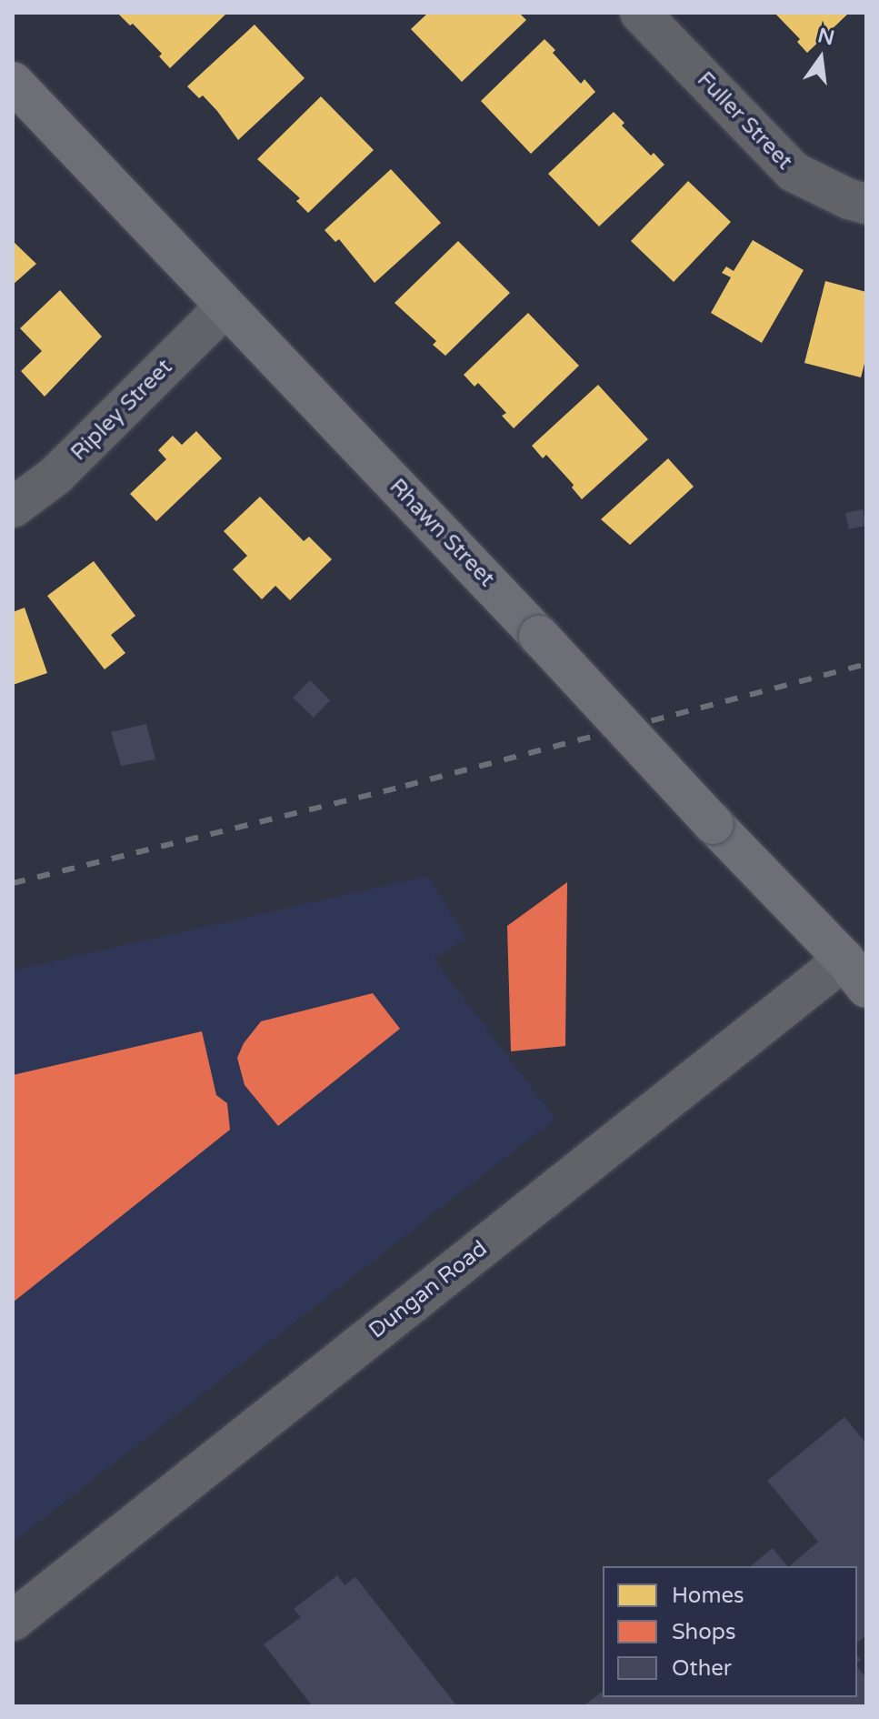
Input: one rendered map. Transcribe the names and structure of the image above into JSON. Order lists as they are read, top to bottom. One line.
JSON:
{"streets":{"main road":["Rhawn Street"],"street":["Fuller Street","Ripley Street","Dungan Road"]},"crossings":[["Ripley Street","Rhawn Street"],["Rhawn Street","Dungan Road"]],"legend":["Homes","Shops","Other"],"north":"top"}
